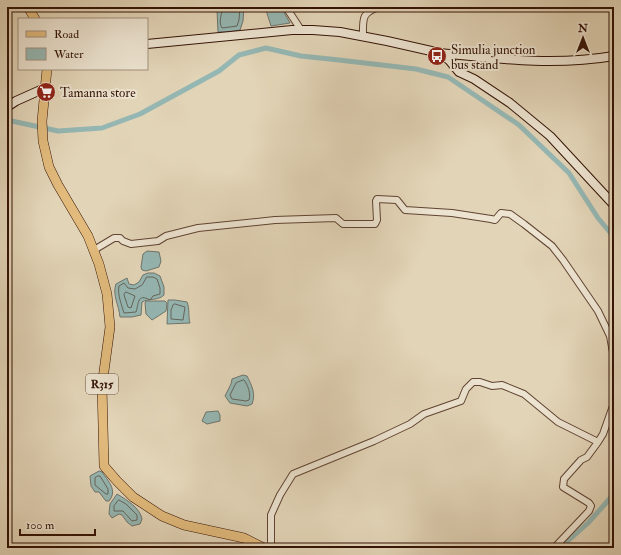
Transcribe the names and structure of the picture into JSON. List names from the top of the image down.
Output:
{
  "streets": {
    "main road": ["R315"]
  },
  "places": {
    "bus stop": ["Simulia junction bus stand"],
    "supermarket": ["Tamanna store"]
  },
  "legend": ["Road", "Water"],
  "scale_bar": "100 m",
  "north": "top"
}
